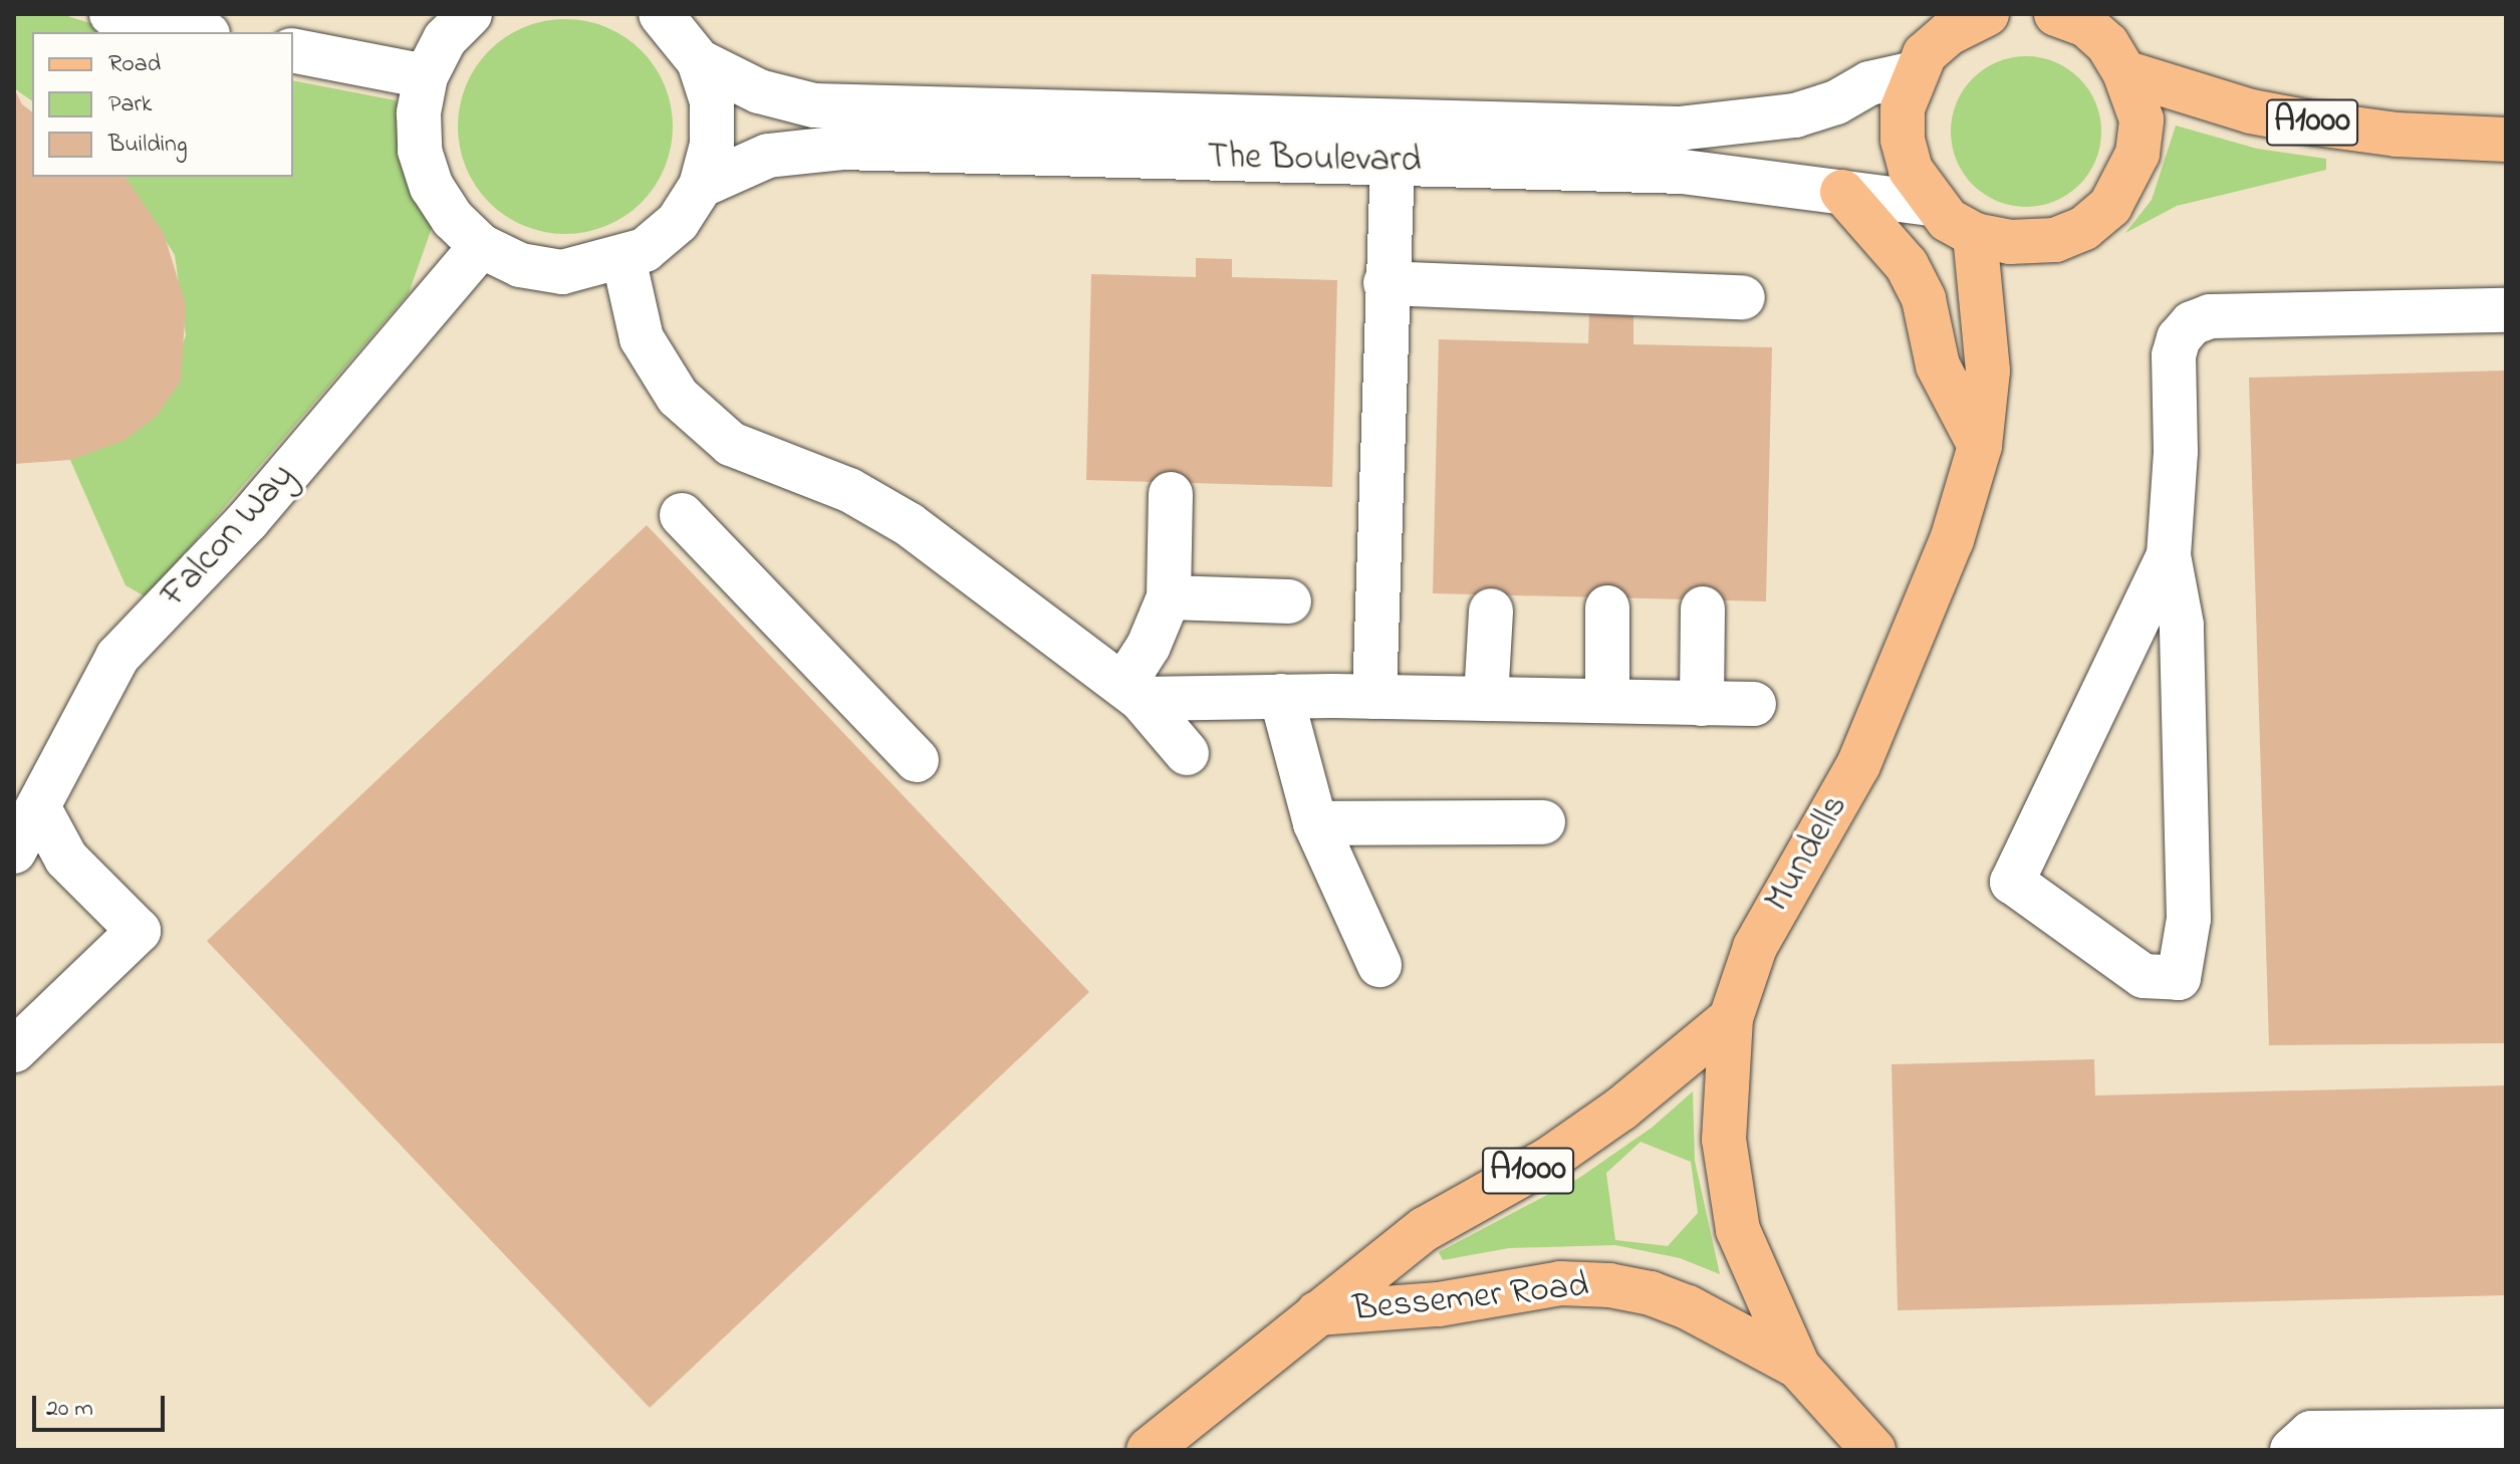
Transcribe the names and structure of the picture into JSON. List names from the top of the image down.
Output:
{
  "streets": {
    "main road": ["A1000", "Mundells", "Bessemer Road"],
    "street": ["The Boulevard", "Falcon Way"]
  },
  "crossings": [
    ["Mundells", "Bessemer Road"]
  ],
  "legend": ["Road", "Park", "Building"],
  "scale_bar": "20 m"
}
